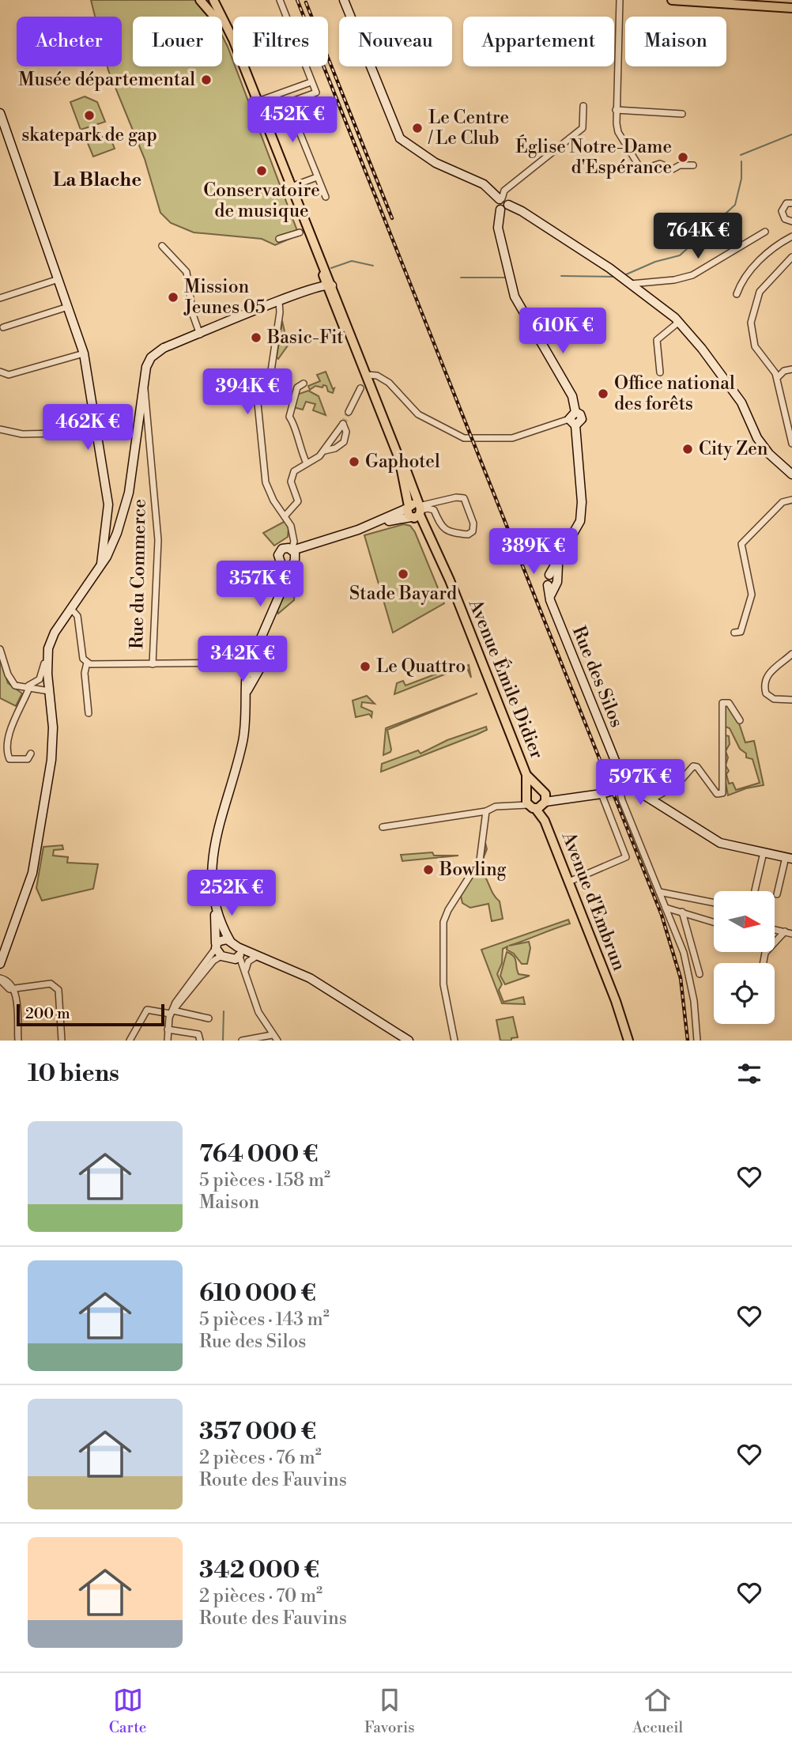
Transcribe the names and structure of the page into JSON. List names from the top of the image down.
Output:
{
  "streets": {
    "main road": ["Avenue Émile Didier", "Avenue d'Embrun"],
    "street": ["Rue du Commerce", "Rue des Silos"]
  },
  "crossings": [
    ["Avenue Émile Didier", "Avenue d'Embrun"]
  ],
  "districts": ["La Blache"],
  "places": [
    "Musée départemental",
    "skatepark de gap",
    "Le Centre / Le Club",
    "Église Notre-Dame d'Espérance",
    "Conservatoire de musique",
    "Mission Jeunes 05",
    "Basic-Fit",
    "Office national des forêts",
    "City Zen",
    "Gaphotel",
    "Stade Bayard",
    "Le Quattro",
    "Bowling"
  ],
  "scale_bar": "200 m",
  "north": "right",
  "page": {
    "chip": [
      "Acheter",
      "Louer",
      "Filtres",
      "Nouveau",
      "Appartement",
      "Maison"
    ],
    "price": [
      "452K €",
      "764K €",
      "610K €",
      "394K €",
      "462K €",
      "389K €",
      "357K €",
      "342K €",
      "597K €",
      "252K €"
    ],
    "scale": "200 m",
    "heading": "10 biens",
    "list": [
      {
        "name": "764 000 €",
        "note": "5 pièces · 158 m² · Maison"
      },
      {
        "name": "610 000 €",
        "note": "5 pièces · 143 m² · Rue des Silos"
      },
      {
        "name": "357 000 €",
        "note": "2 pièces · 76 m² · Route des Fauvins"
      },
      {
        "name": "342 000 €",
        "note": "2 pièces · 70 m² · Route des Fauvins"
      }
    ],
    "tabs": ["Carte", "Favoris", "Accueil"]
  }
}
